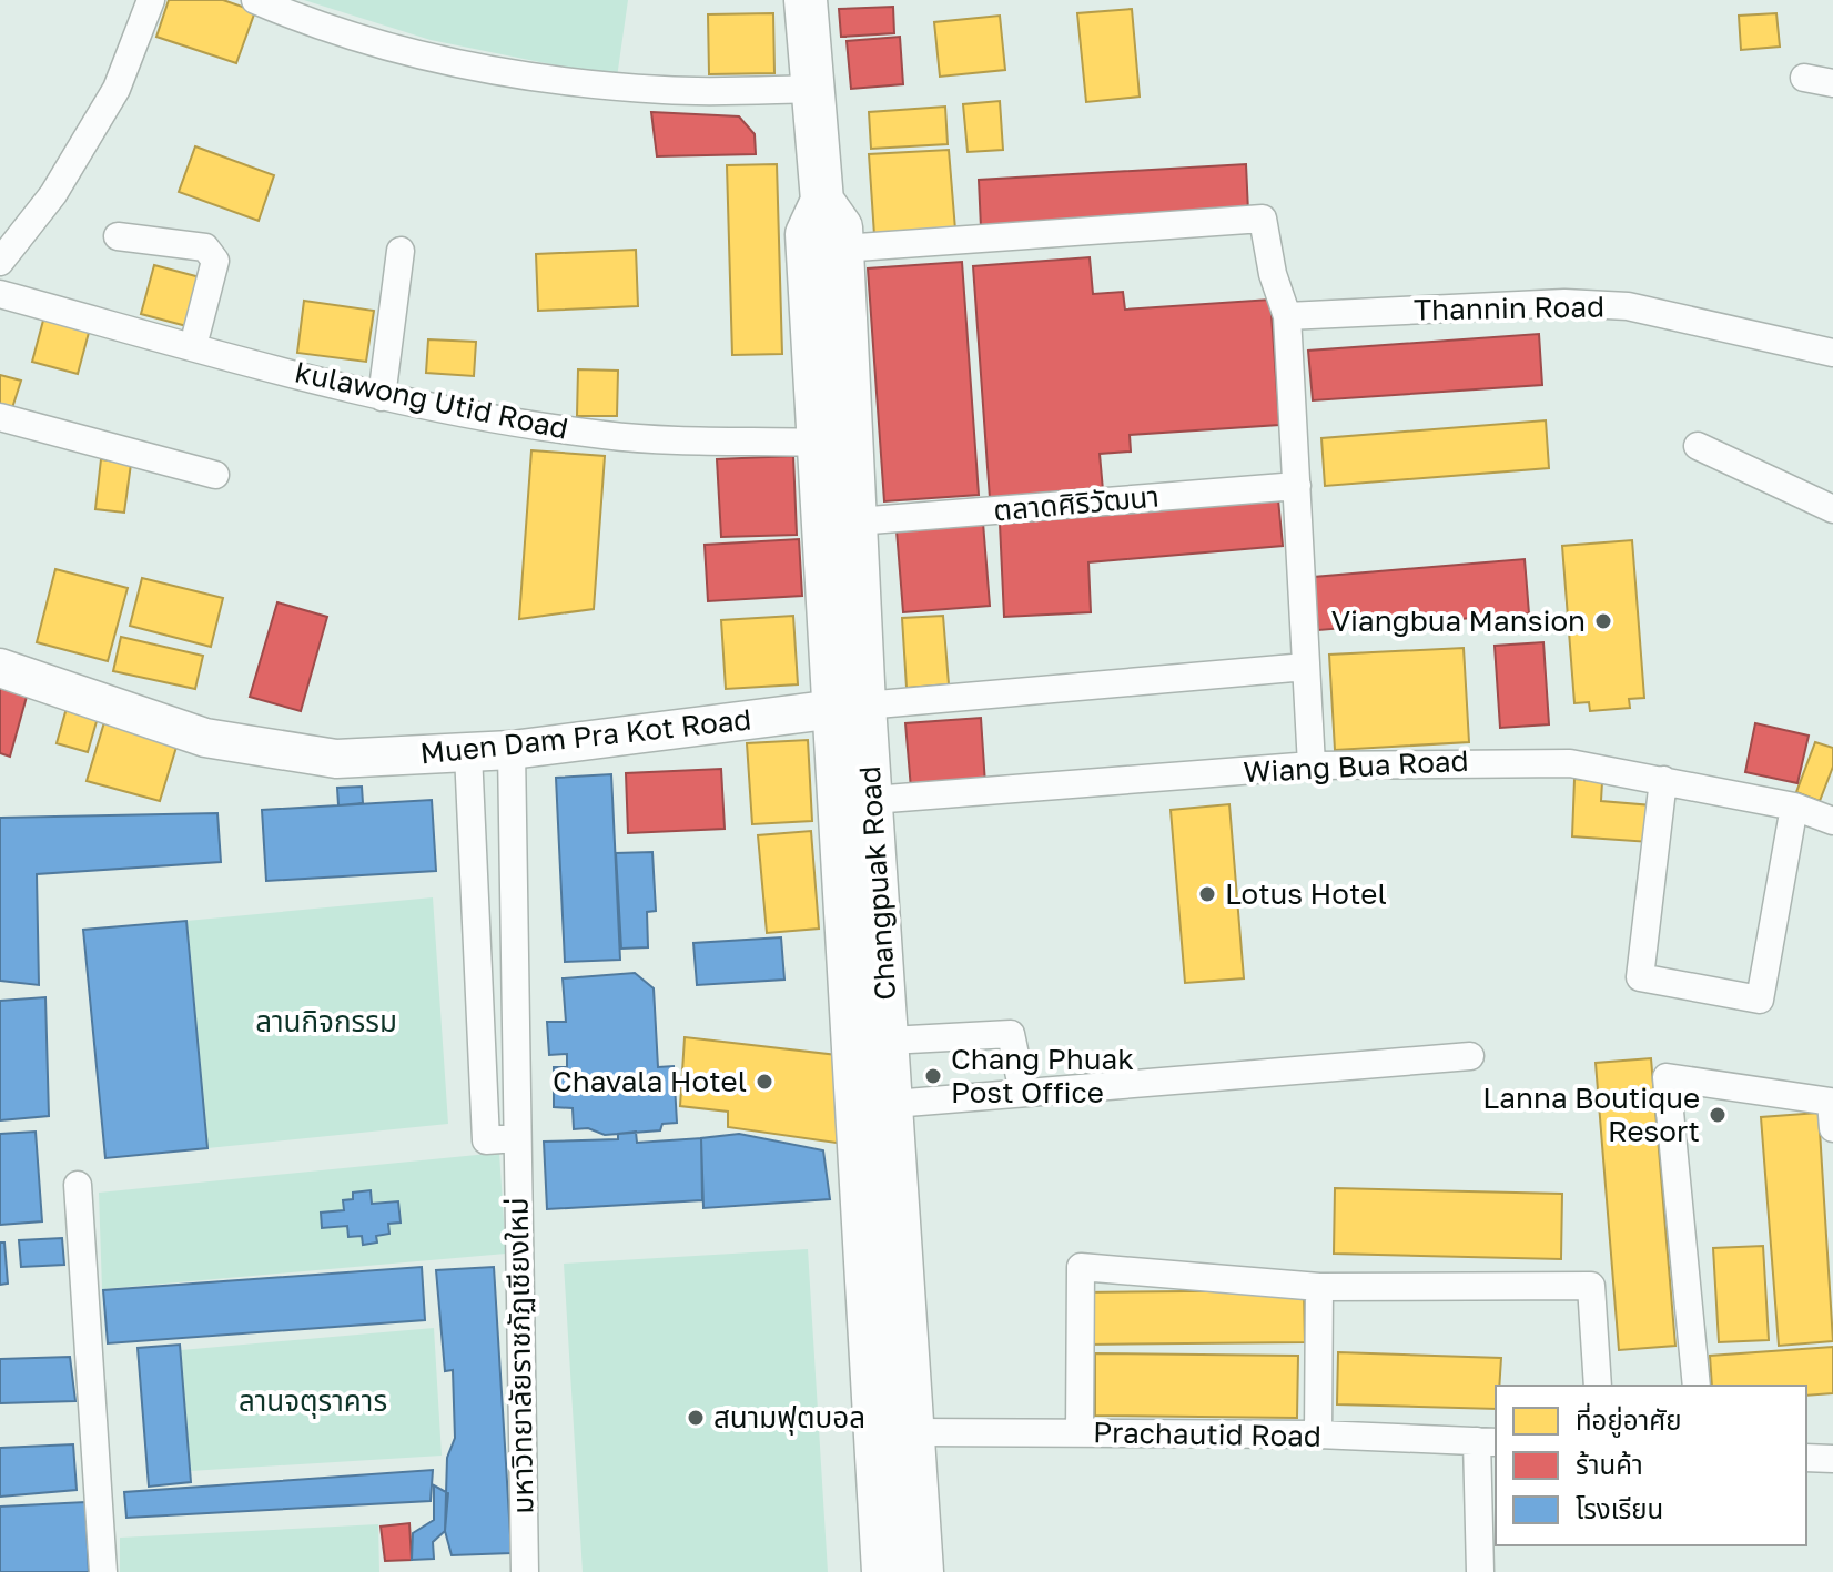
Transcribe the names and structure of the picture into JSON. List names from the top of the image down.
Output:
{
  "streets": {
    "main road": ["Changpuak Road"],
    "street": [
      "Thannin Road",
      "kulawong Utid Road",
      "ตลาดศิริวัฒนา",
      "Muen Dam Pra Kot Road",
      "Wiang Bua Road",
      "มหาวิทยาลัยราชภัฏเชียงใหม่",
      "Prachautid Road"
    ]
  },
  "crossings": [
    ["kulawong Utid Road", "Changpuak Road"],
    ["ตลาดศิริวัฒนา", "Changpuak Road"],
    ["Muen Dam Pra Kot Road", "Changpuak Road"],
    ["Muen Dam Pra Kot Road", "มหาวิทยาลัยราชภัฏเชียงใหม่"],
    ["Wiang Bua Road", "Changpuak Road"],
    ["Changpuak Road", "Prachautid Road"]
  ],
  "parks": ["ลานกิจกรรม", "ลานจตุราคาร"],
  "places": [
    "Viangbua Mansion",
    "Lotus Hotel",
    "Chang Phuak Post Office",
    "Chavala Hotel",
    "Lanna Boutique Resort",
    "สนามฟุตบอล"
  ],
  "legend": ["ที่อยู่อาศัย", "ร้านค้า", "โรงเรียน"]
}
